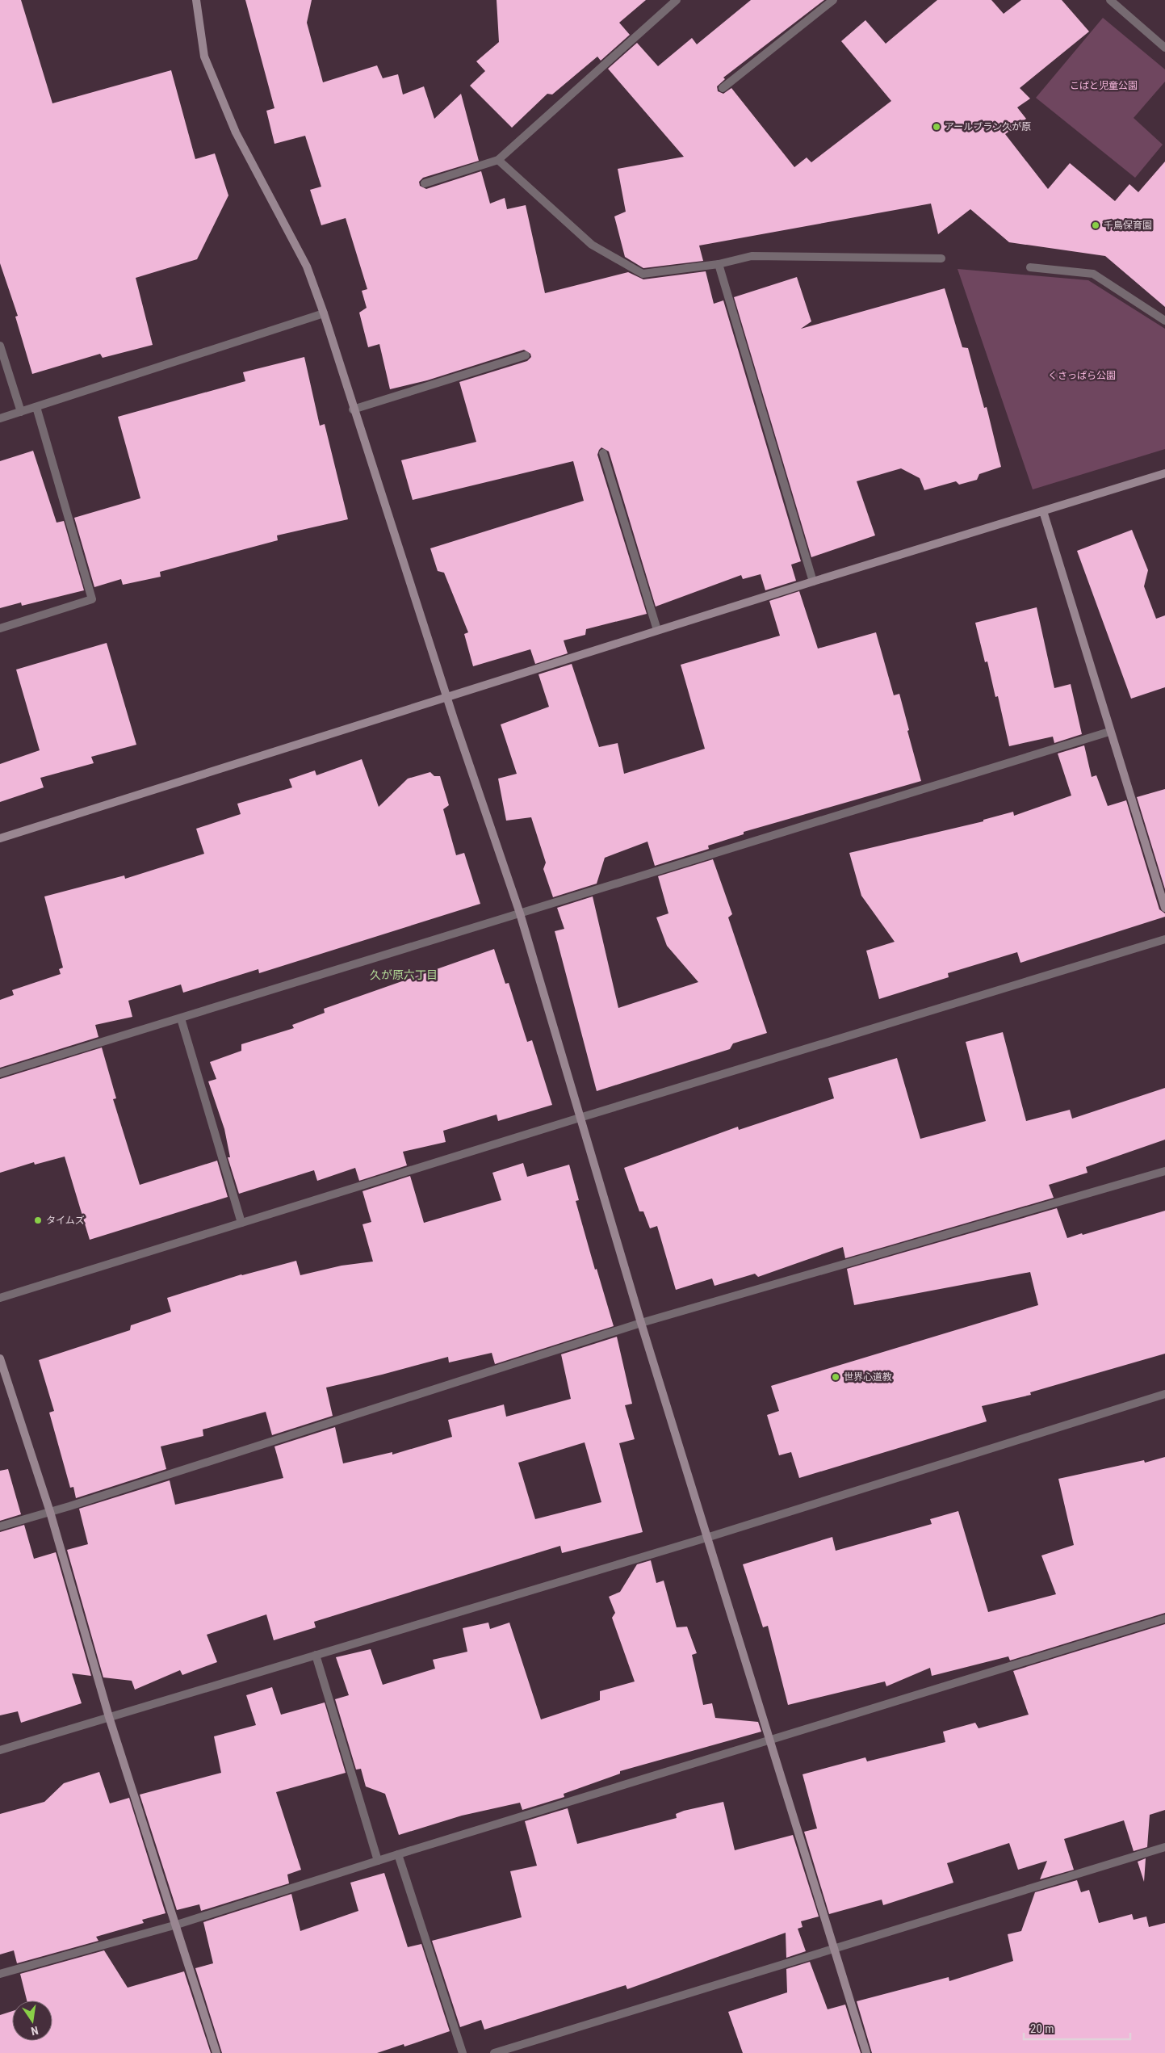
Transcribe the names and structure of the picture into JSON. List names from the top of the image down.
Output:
{
  "districts": ["久が原六丁目"],
  "parks": ["こばと児童公園", "くさっぱら公園"],
  "places": [
    "アールブラン久が原",
    "千鳥保育園",
    "タイムズ",
    "世界心道教"
  ],
  "scale_bar": "20 m",
  "north": "bottom"
}
